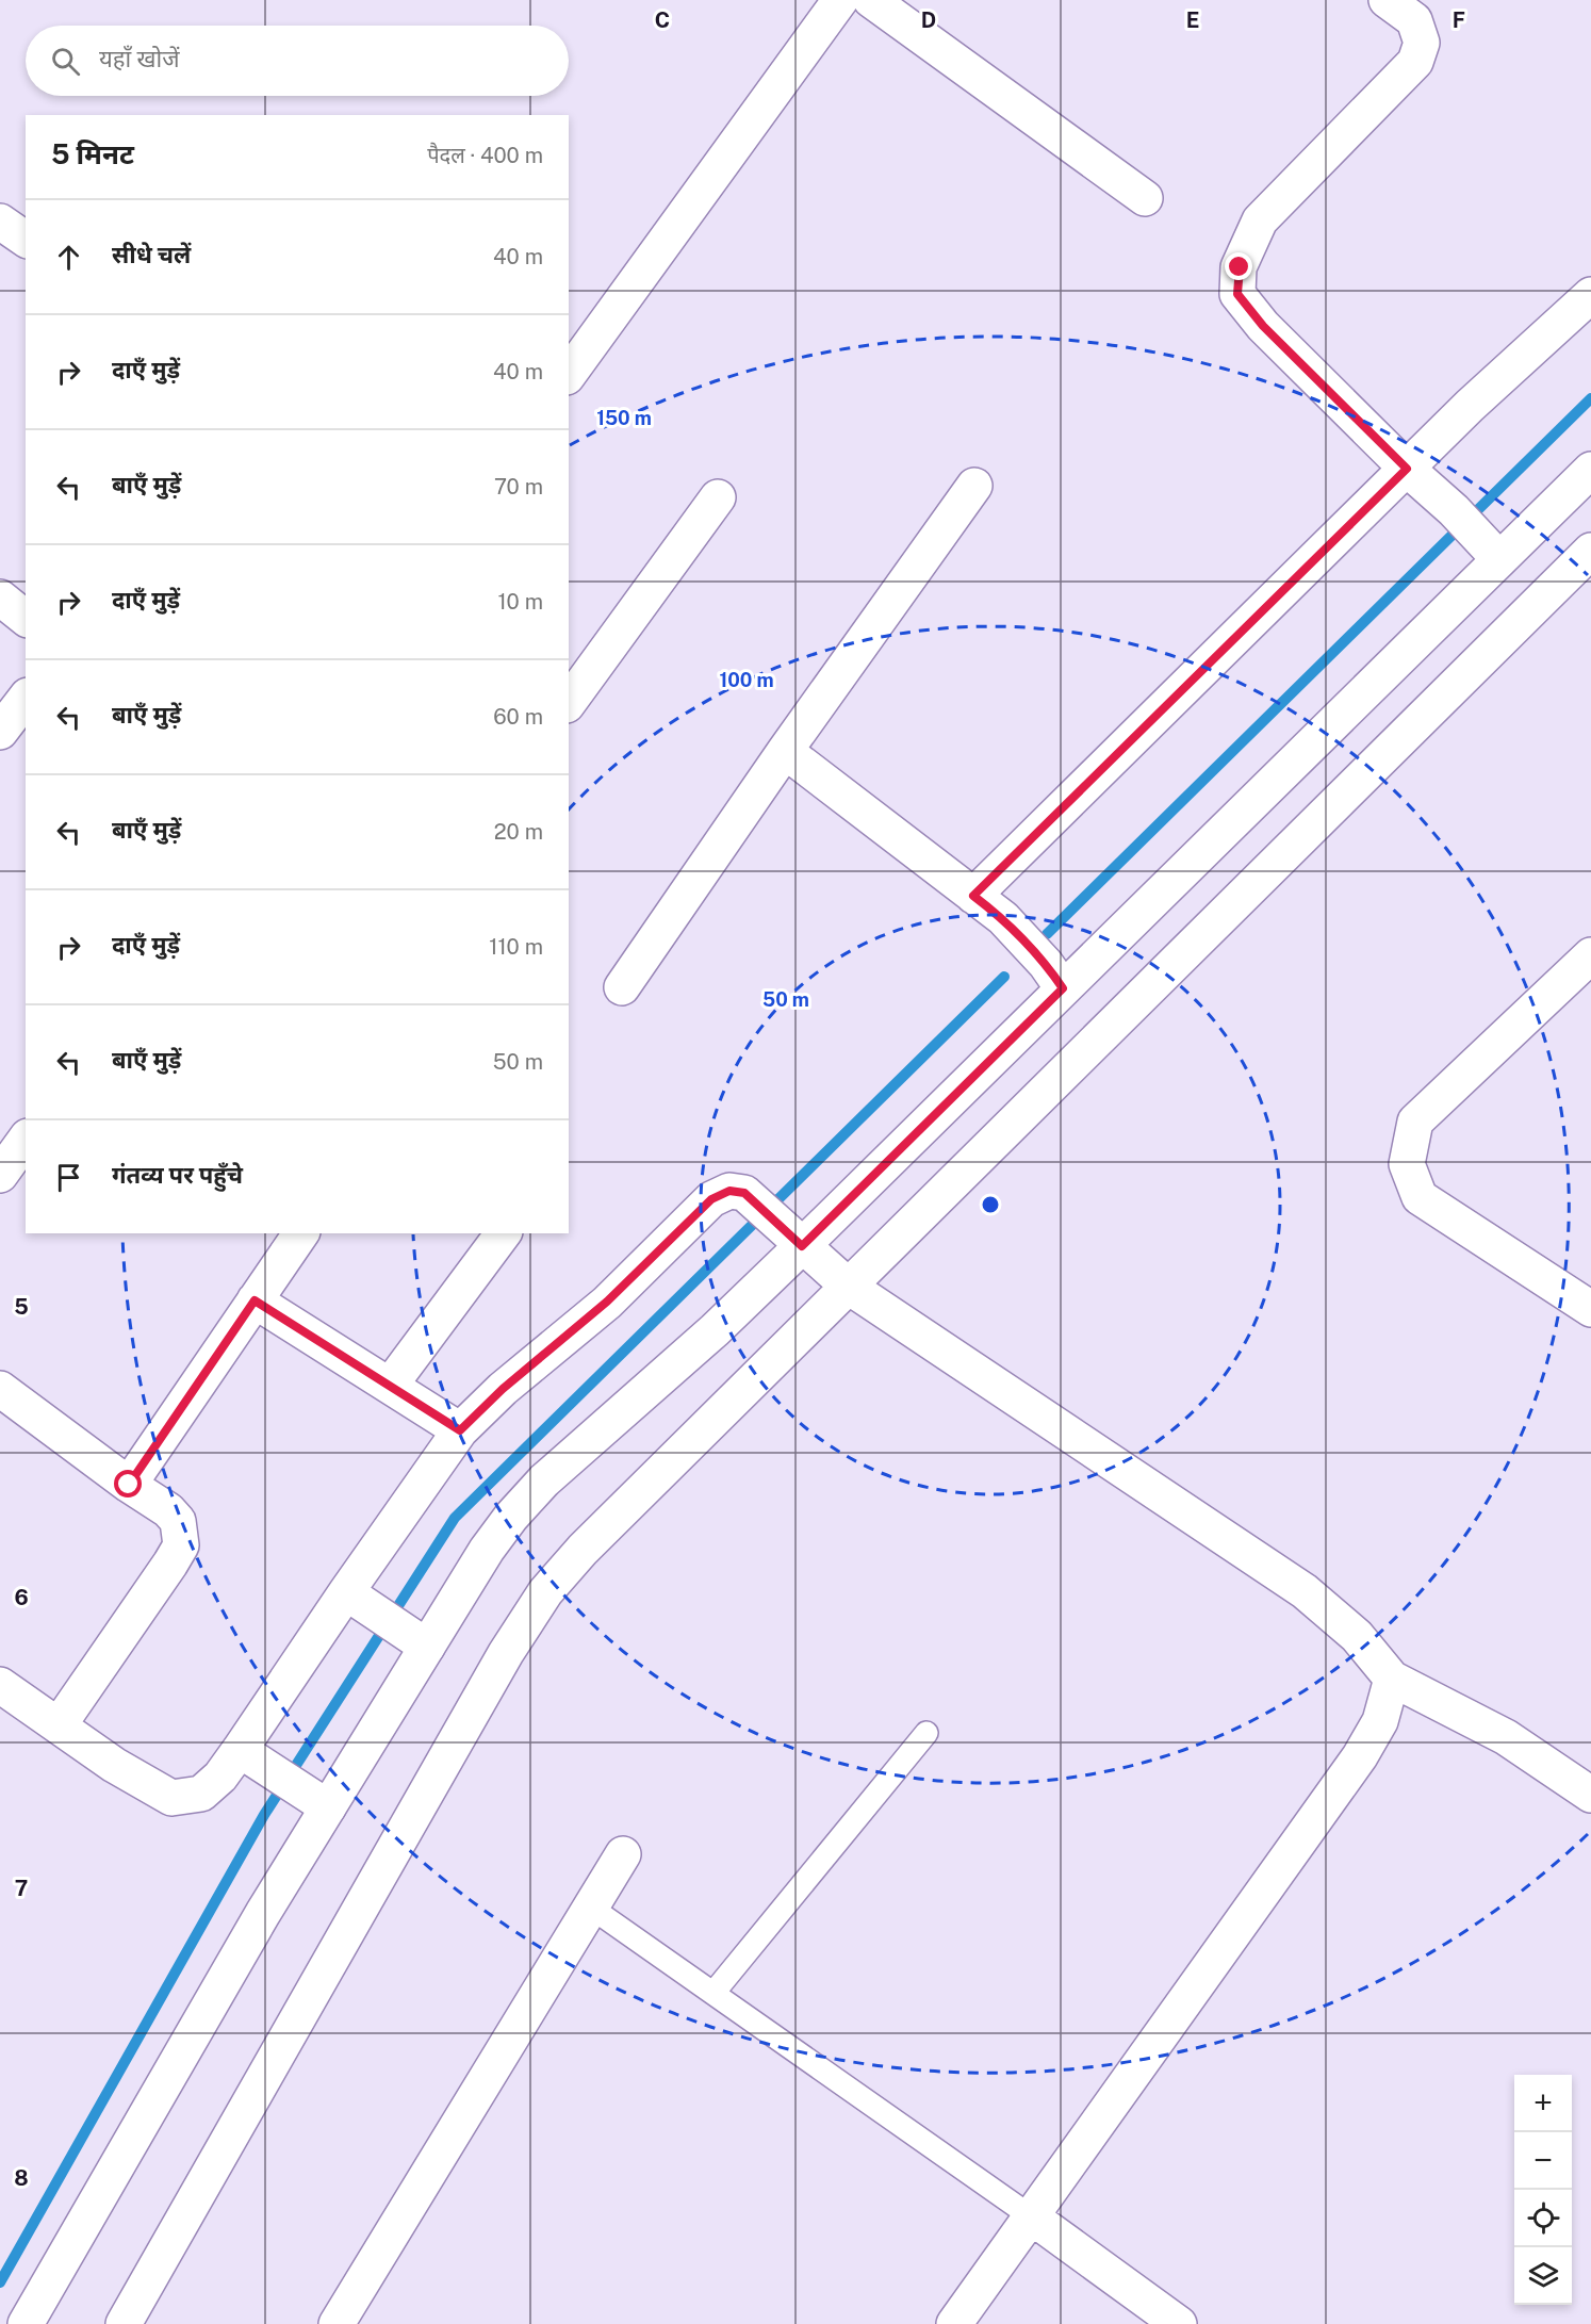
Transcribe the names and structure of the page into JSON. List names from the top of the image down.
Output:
{
  "page": {
    "search": "यहाँ खोजें",
    "heading": ["5 मिनट", "पैदल · 400 m"],
    "list": [
      ["सीधे चलें", "40 m"],
      ["दाएँ मुड़ें", "40 m"],
      ["बाएँ मुड़ें", "70 m"],
      ["दाएँ मुड़ें", "10 m"],
      ["बाएँ मुड़ें", "60 m"],
      ["बाएँ मुड़ें", "20 m"],
      ["दाएँ मुड़ें", "110 m"],
      ["बाएँ मुड़ें", "50 m"],
      "गंतव्य पर पहुँचे"
    ],
    "map_buttons": ["+", "−"]
  },
  "grid": {
    "columns": [
      "C",
      "D",
      "E",
      "F"
    ],
    "rows": [
      "5",
      "6",
      "7",
      "8"
    ]
  },
  "rings": ["150 m", "100 m", "50 m"]
}
